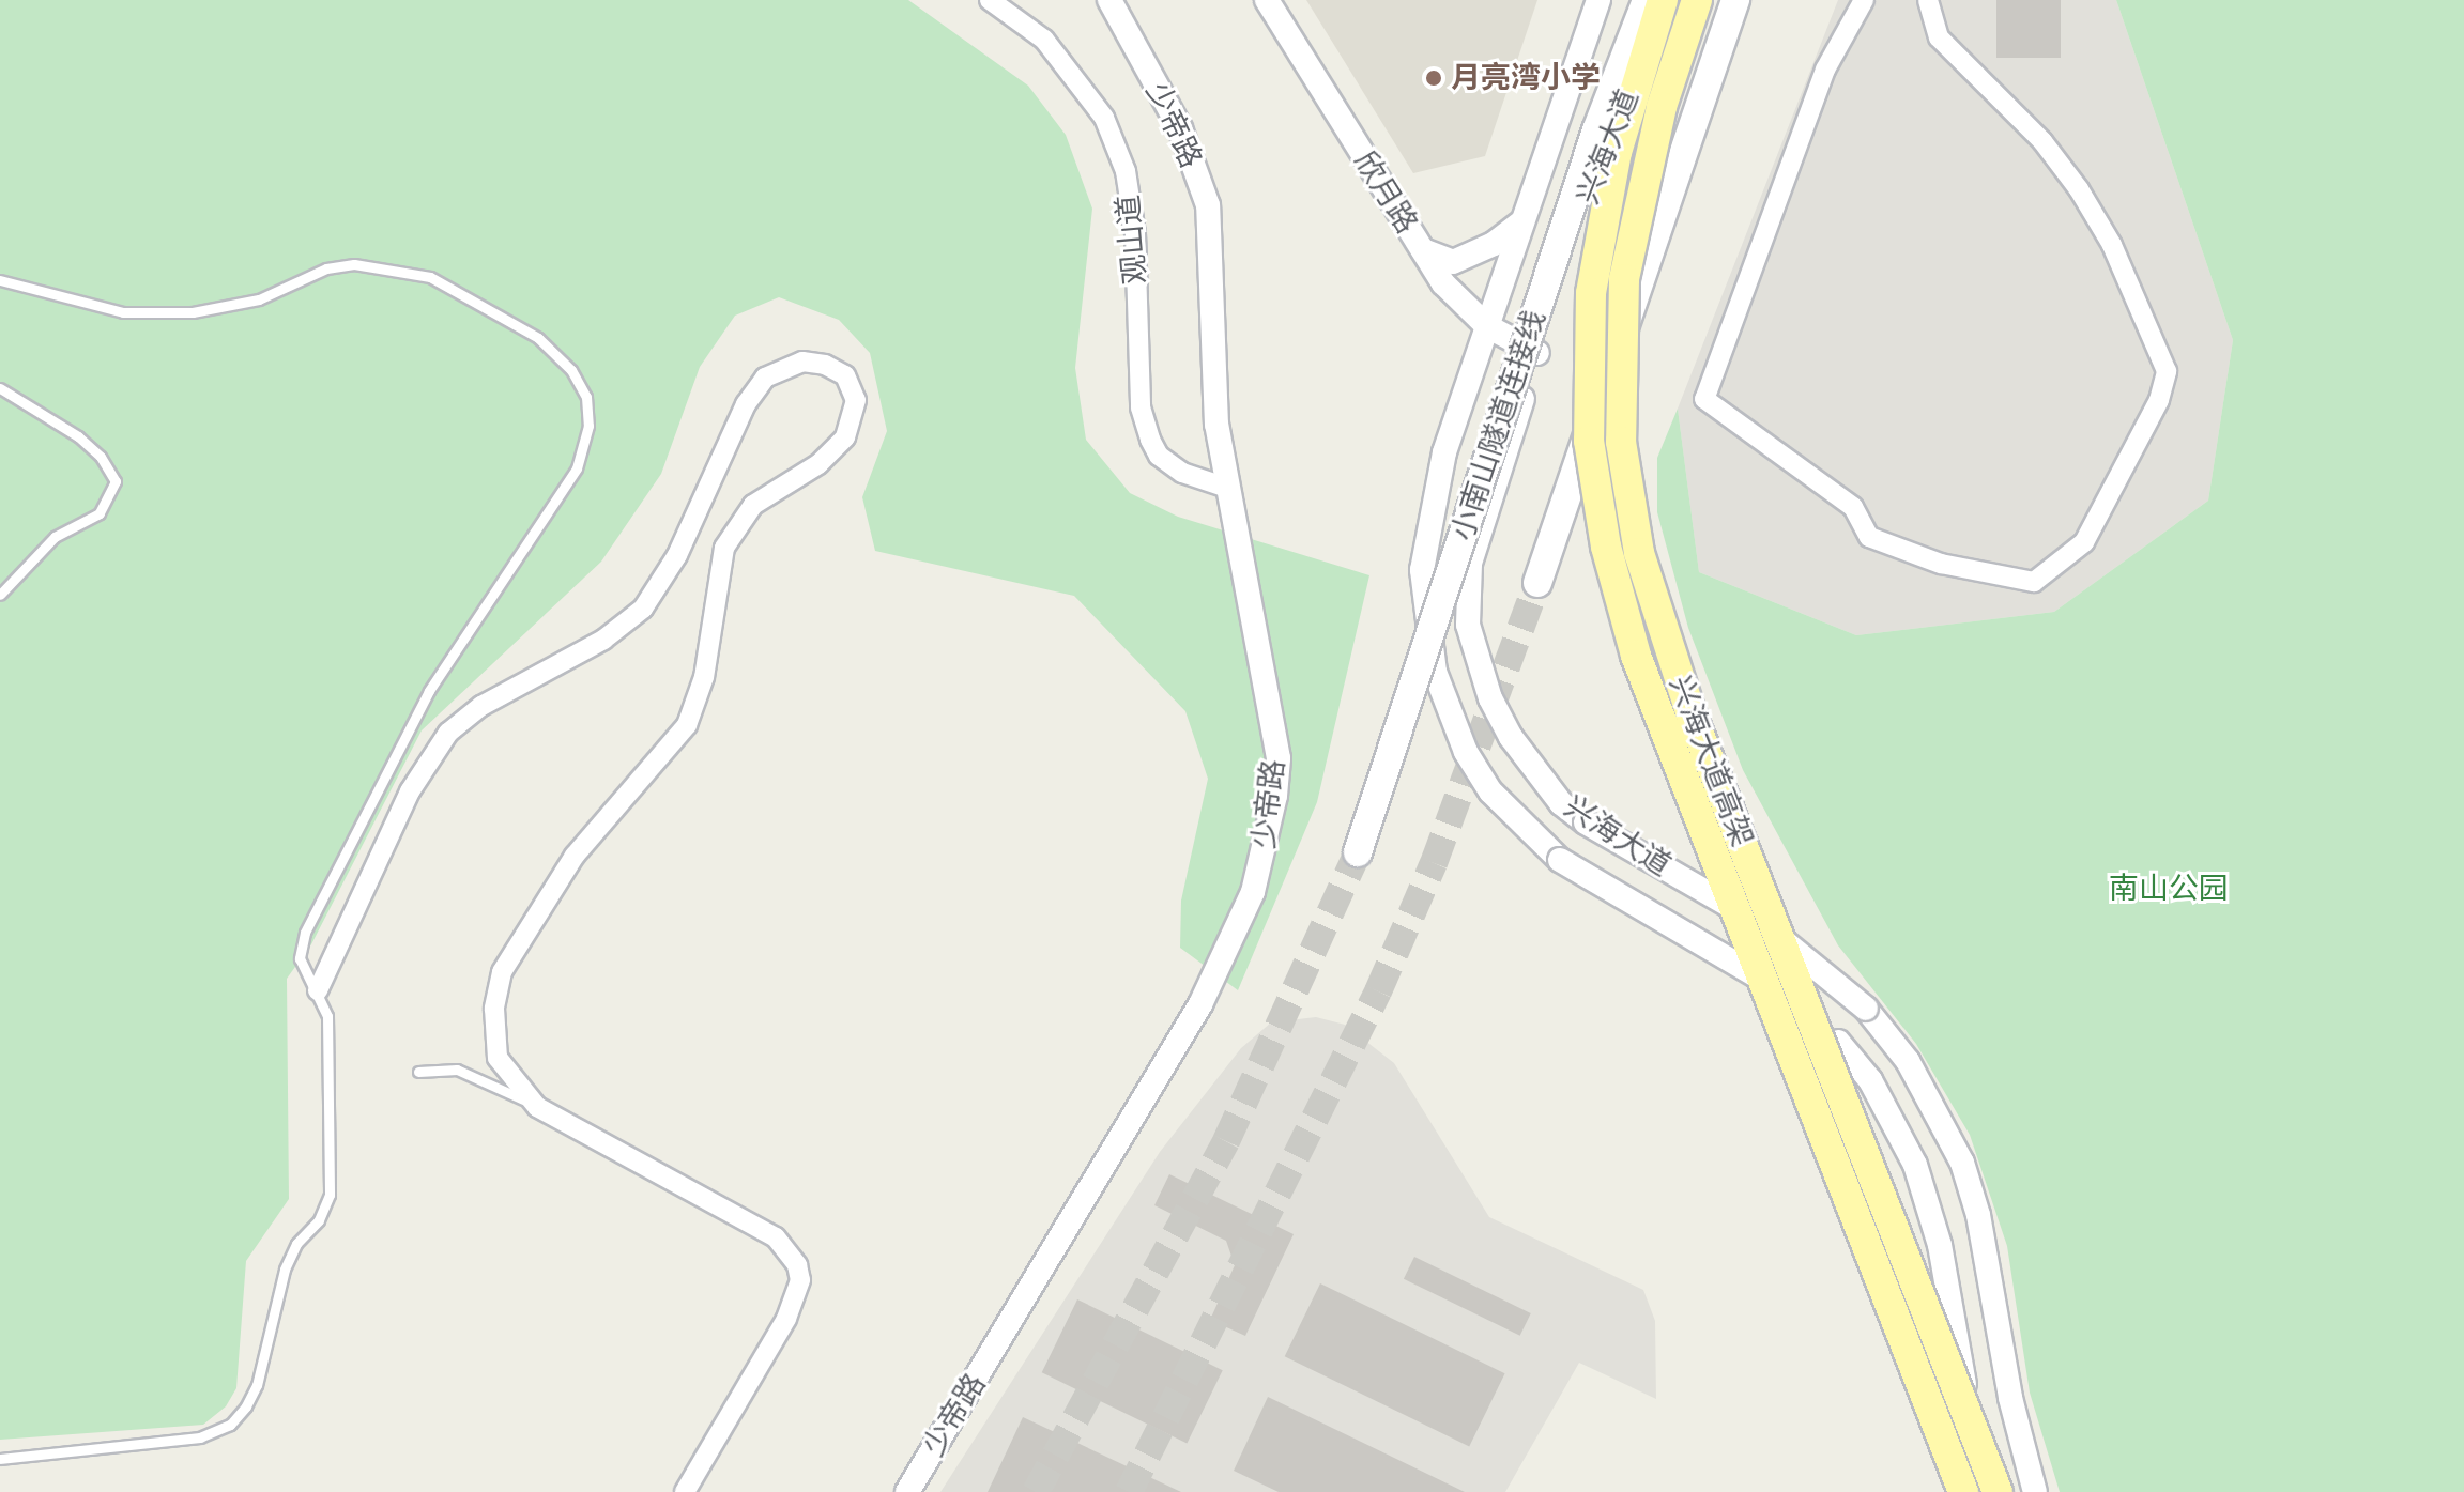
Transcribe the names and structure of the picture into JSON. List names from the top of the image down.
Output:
{
  "streets": {
    "main road": ["小南山隧道连接线", "兴海大道高架"],
    "street": [
      "少帝路",
      "兴海大道",
      "欣月路",
      "观山道"
    ]
  },
  "crossings": [
    ["少帝路", "观山道"],
    ["兴海大道", "欣月路"],
    ["兴海大道", "兴海大道高架"]
  ],
  "parks": ["南山公园"],
  "places": ["月亮湾小学"]
}
